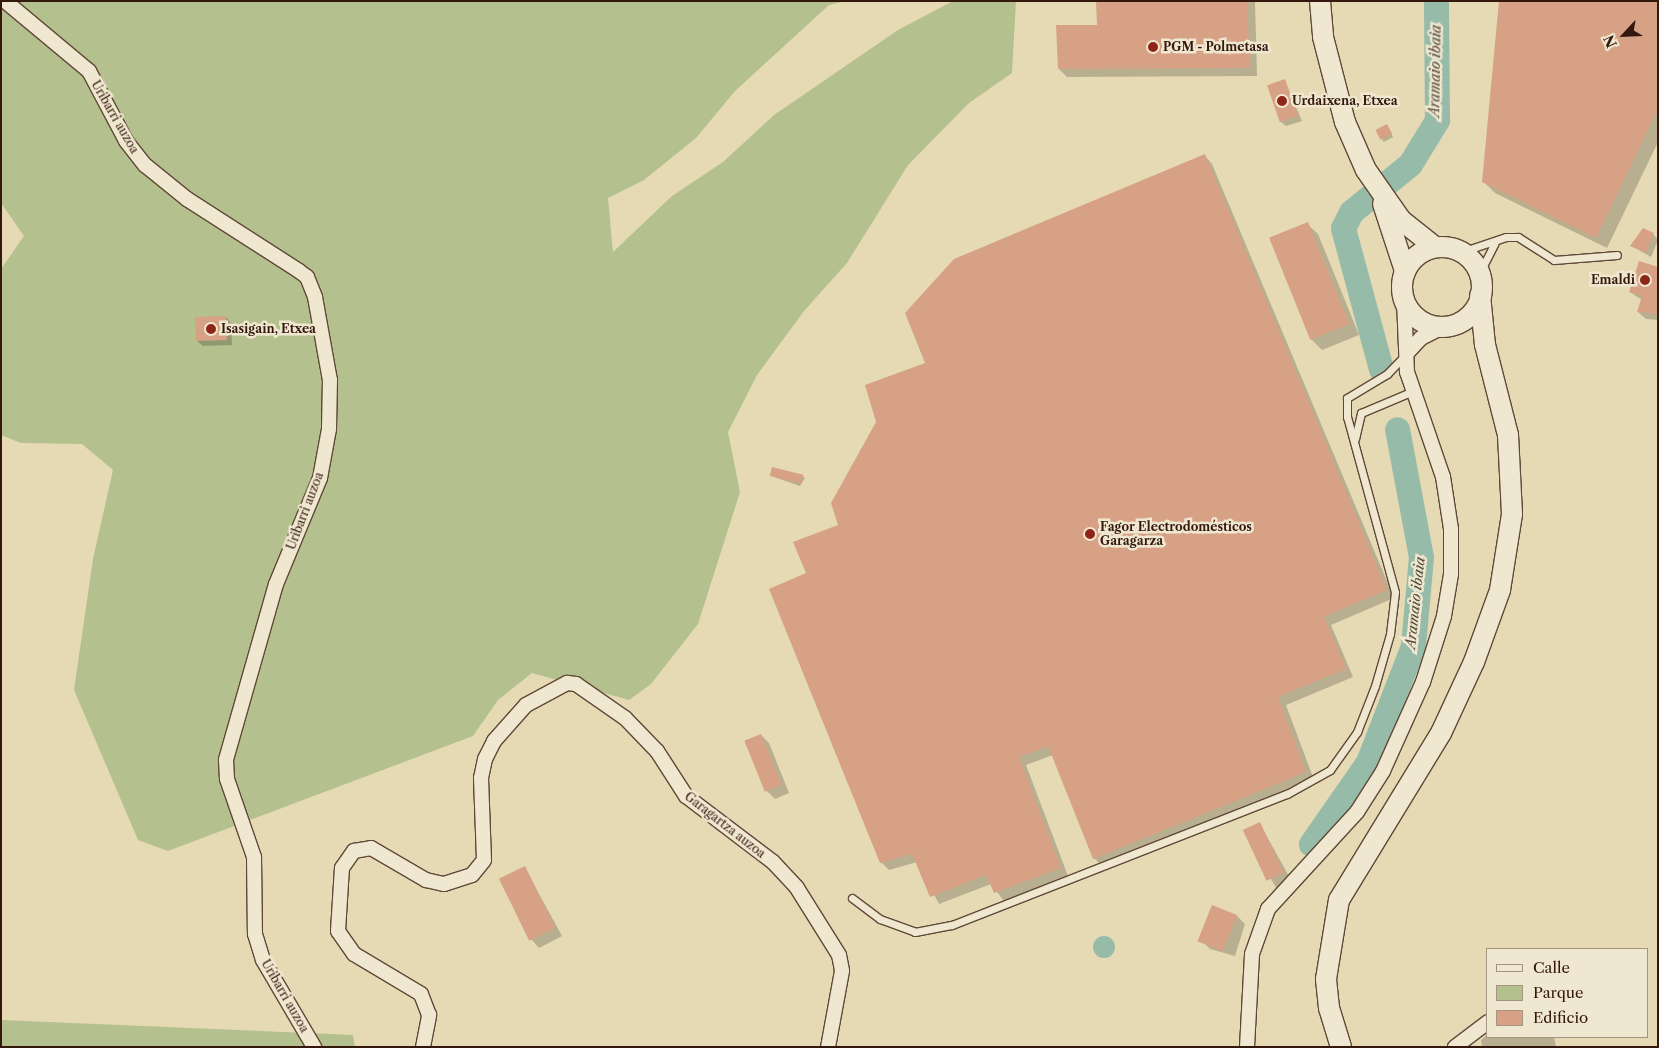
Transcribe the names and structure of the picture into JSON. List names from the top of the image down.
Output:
{
  "streets": {
    "street": ["Uribarri auzoa", "Garagartza auzoa"]
  },
  "water": ["Aramaio ibaia"],
  "places": [
    "PGM - Polmetasa",
    "Urdaixena, Etxea",
    "Emaldi",
    "Isasigain, Etxea",
    "Fagor Electrodomésticos Garagarza"
  ],
  "legend": ["Calle", "Parque", "Edificio"],
  "north": "bottom left"
}
